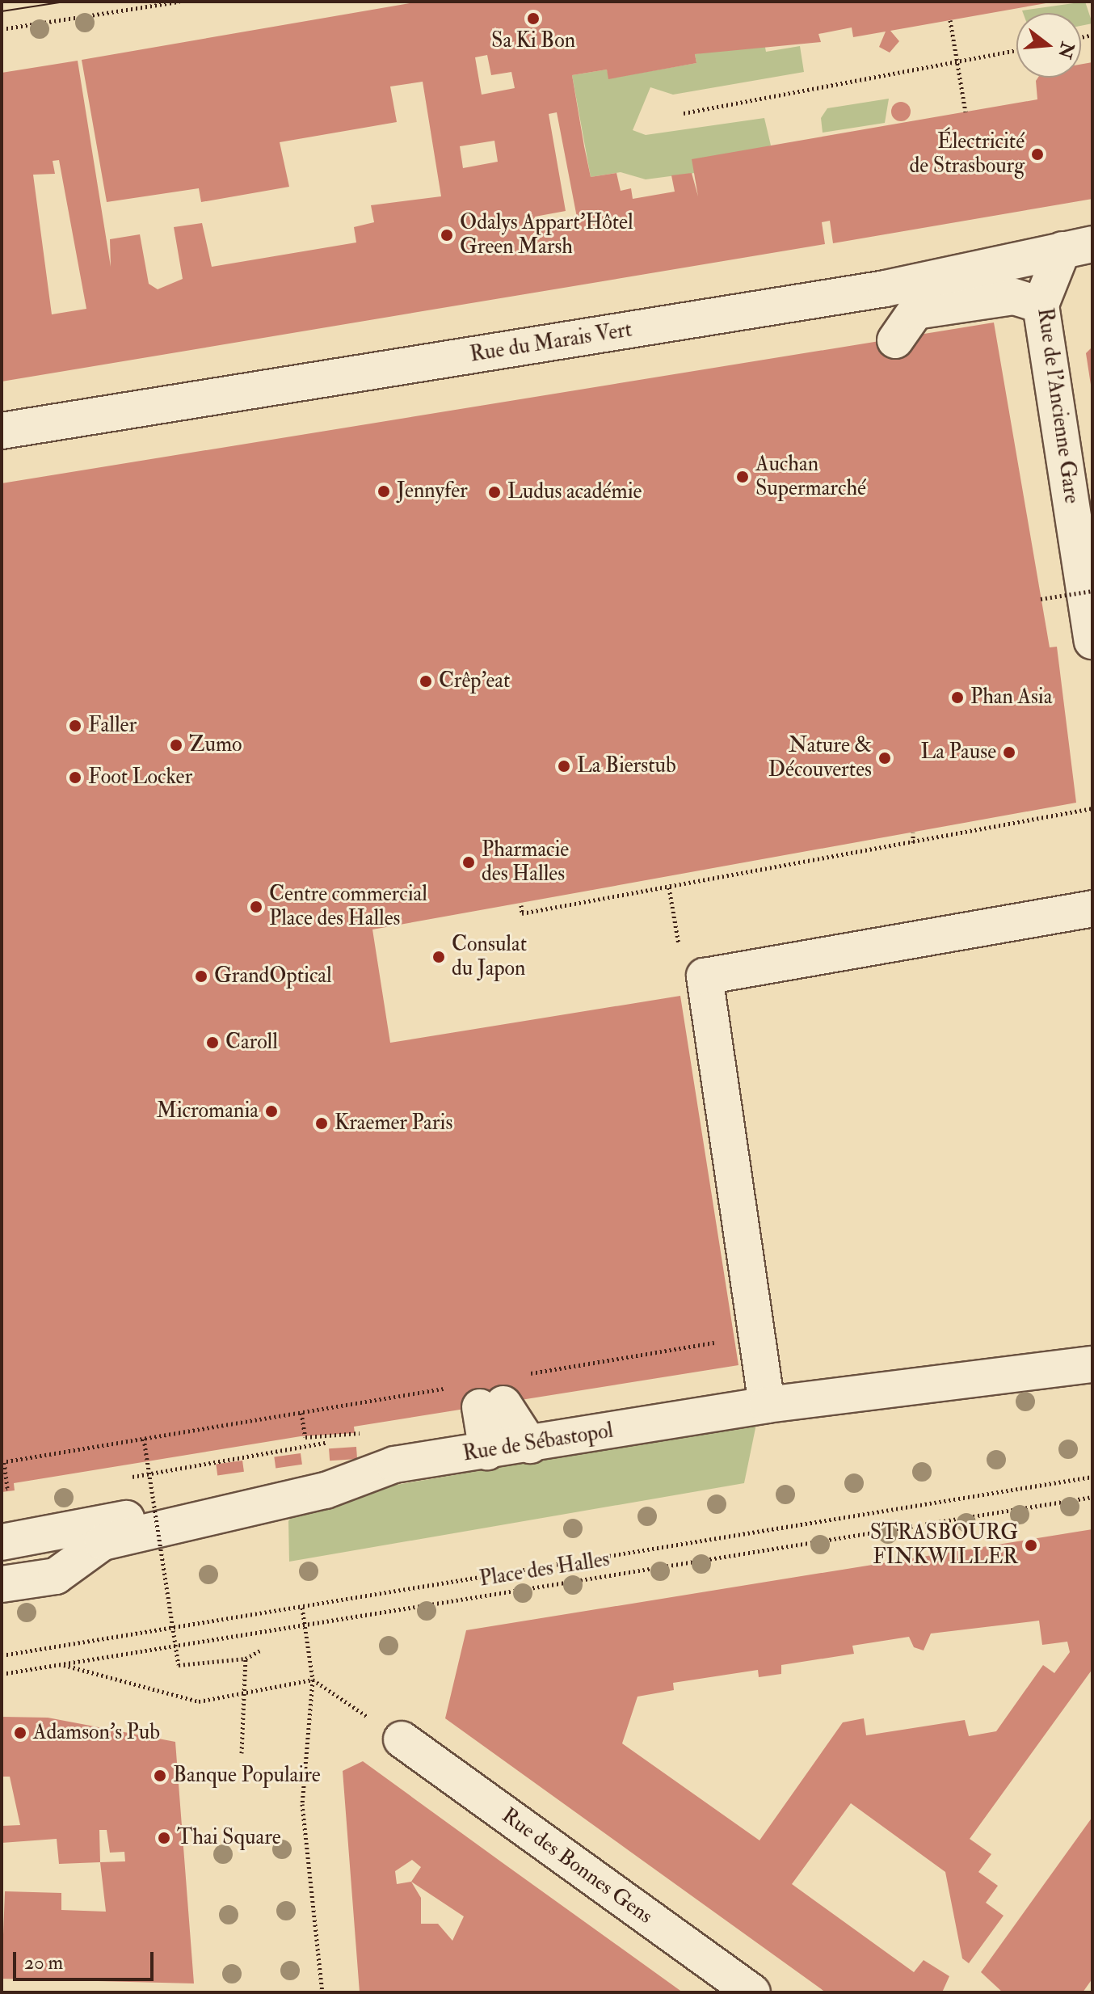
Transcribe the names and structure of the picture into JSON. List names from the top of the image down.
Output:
{
  "streets": {
    "street": [
      "Rue du Marais Vert",
      "Rue de l'Ancienne Gare",
      "Rue de Sébastopol",
      "Rue des Bonnes Gens"
    ],
    "path": ["Place des Halles"]
  },
  "crossings": [
    ["Rue du Marais Vert", "Rue de l'Ancienne Gare"]
  ],
  "places": [
    "Sa Ki Bon",
    "Électricité de Strasbourg",
    "Odalys Appart'Hôtel Green Marsh",
    "Auchan Supermarché",
    "Jennyfer",
    "Ludus académie",
    "Crêp'eat",
    "Phan Asia",
    "Faller",
    "Zumo",
    "La Pause",
    "Nature & Découvertes",
    "La Bierstub",
    "Foot Locker",
    "Pharmacie des Halles",
    "Centre commercial Place des Halles",
    "Consulat du Japon",
    "GrandOptical",
    "Caroll",
    "Micromania",
    "Kraemer Paris",
    "STRASBOURG FINKWILLER",
    "Adamson's Pub",
    "Banque Populaire",
    "Thai Square"
  ],
  "scale_bar": "20 m",
  "north": "right"
}
